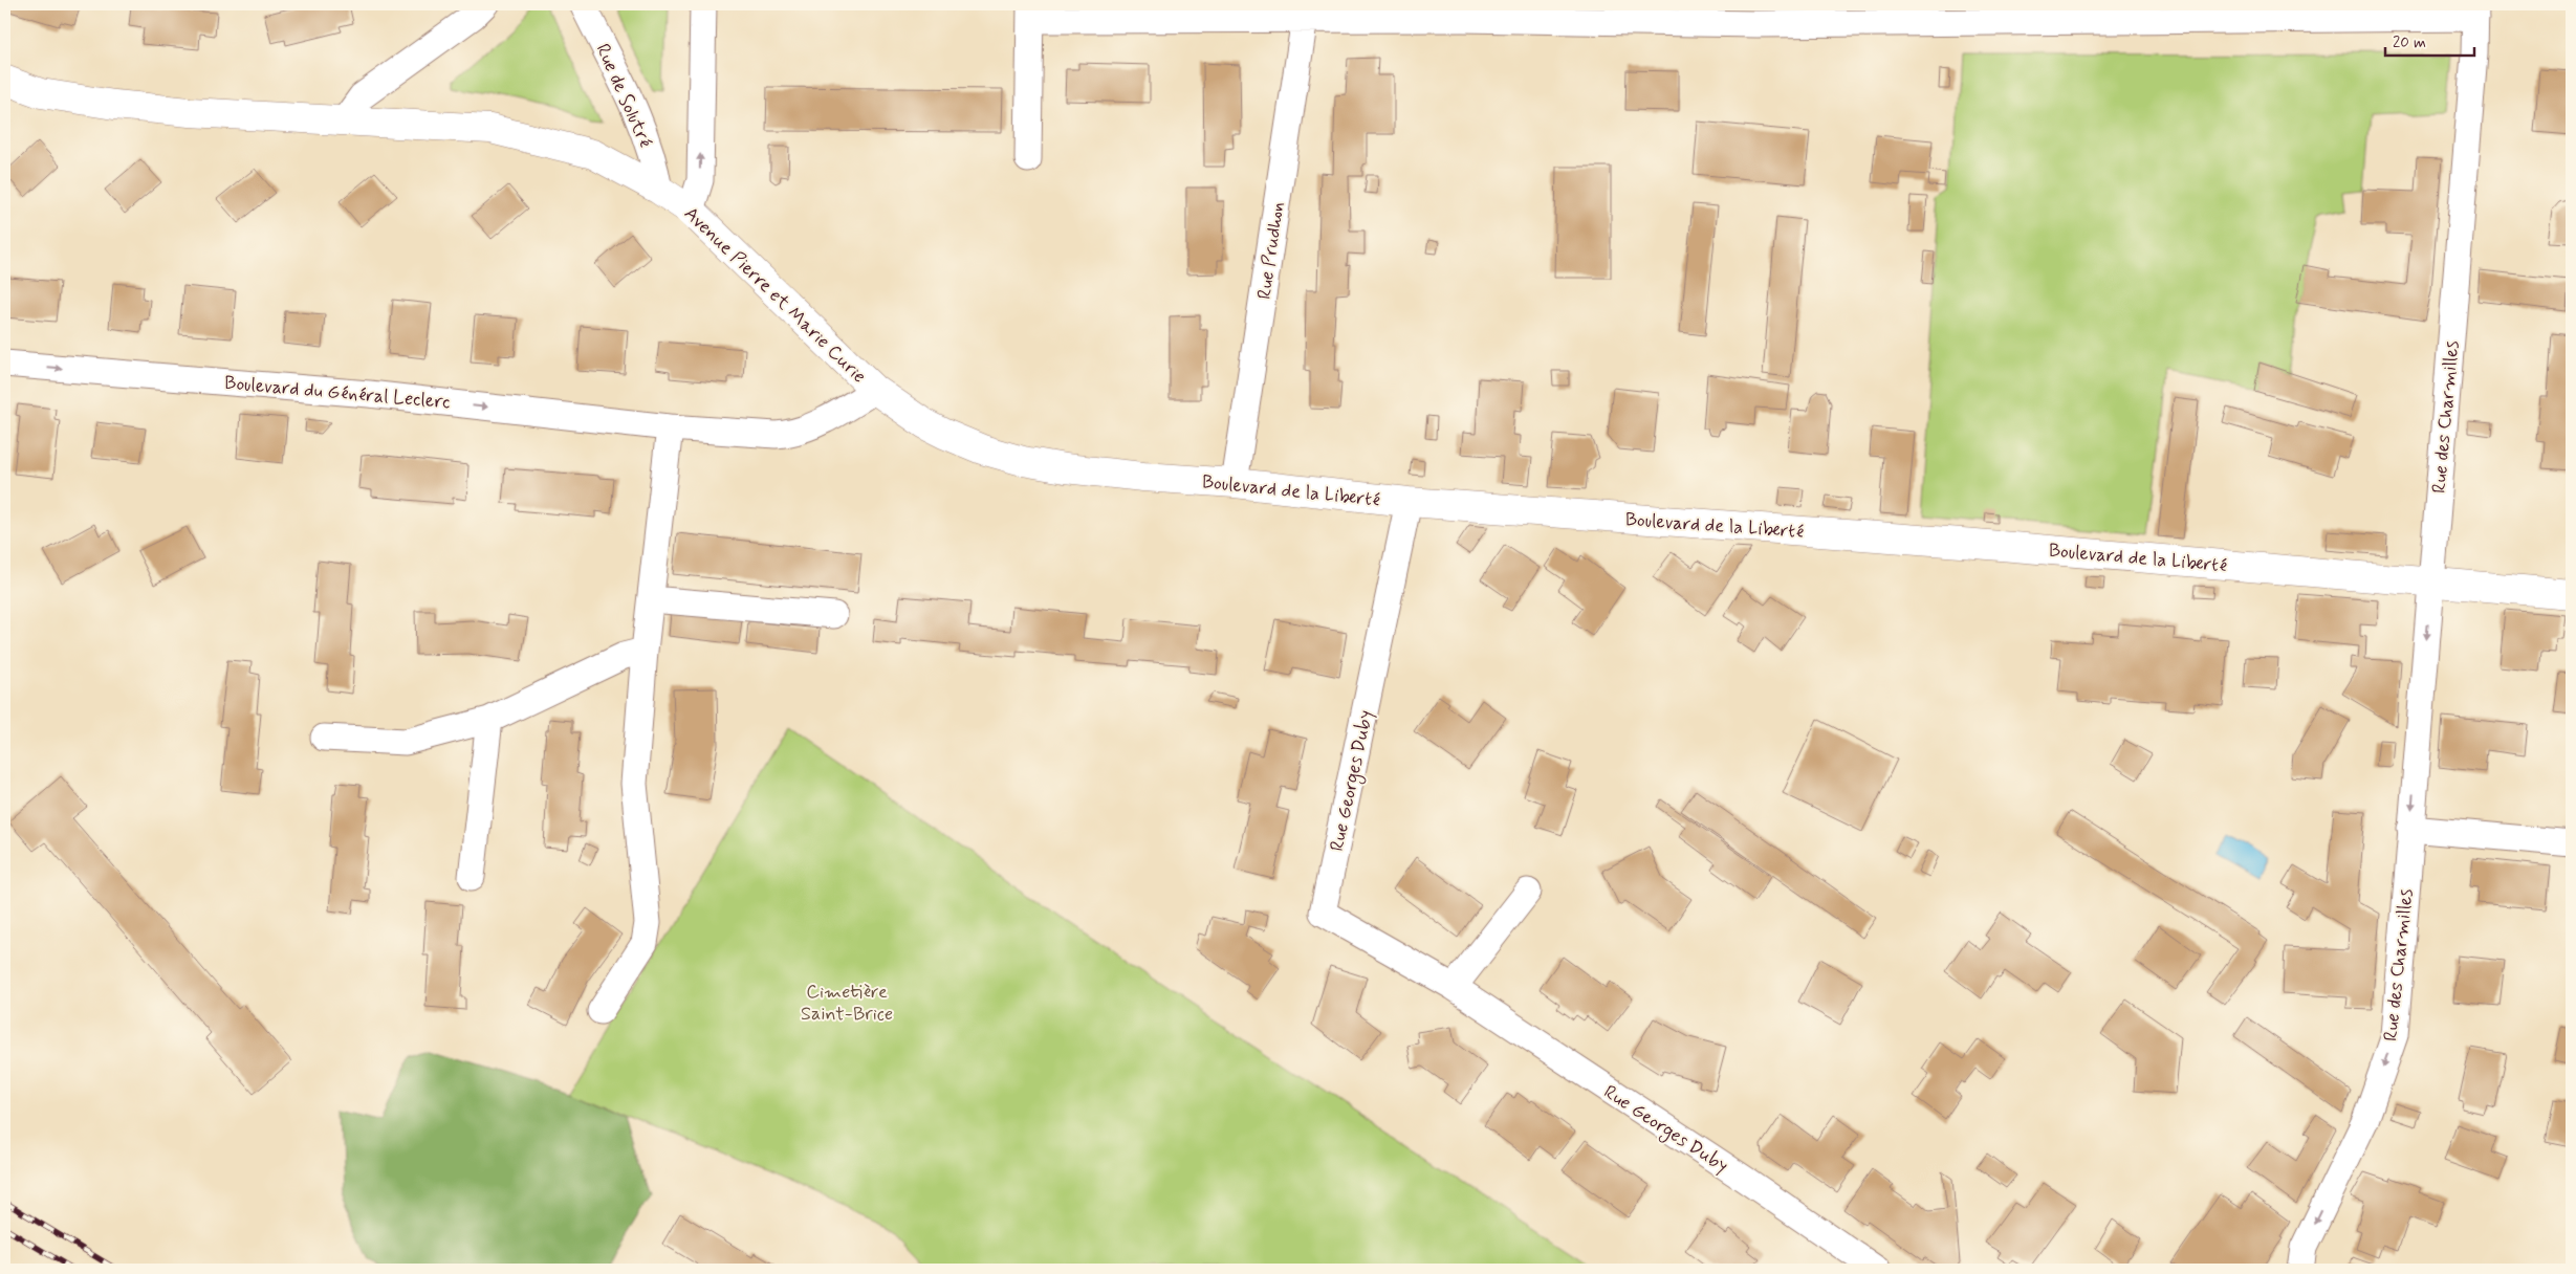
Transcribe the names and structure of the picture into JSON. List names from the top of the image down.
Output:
{
  "streets": {
    "main road": ["Avenue Pierre et Marie Curie", "Boulevard de la Liberté"],
    "street": [
      "Rue de Solutré",
      "Rue Prudhon",
      "Boulevard du Général Leclerc",
      "Rue des Charmilles",
      "Rue Georges Duby"
    ]
  },
  "crossings": [
    ["Rue de Solutré", "Avenue Pierre et Marie Curie"],
    ["Rue Prudhon", "Boulevard de la Liberté"],
    ["Avenue Pierre et Marie Curie", "Boulevard du Général Leclerc"],
    ["Avenue Pierre et Marie Curie", "Boulevard de la Liberté"],
    ["Boulevard du Général Leclerc", "Boulevard de la Liberté"],
    ["Rue des Charmilles", "Boulevard de la Liberté"],
    ["Boulevard de la Liberté", "Rue Georges Duby"]
  ],
  "one_way": ["Boulevard du Général Leclerc", "Rue des Charmilles"],
  "parks": ["Cimetière Saint-Brice"],
  "scale_bar": "20 m"
}
